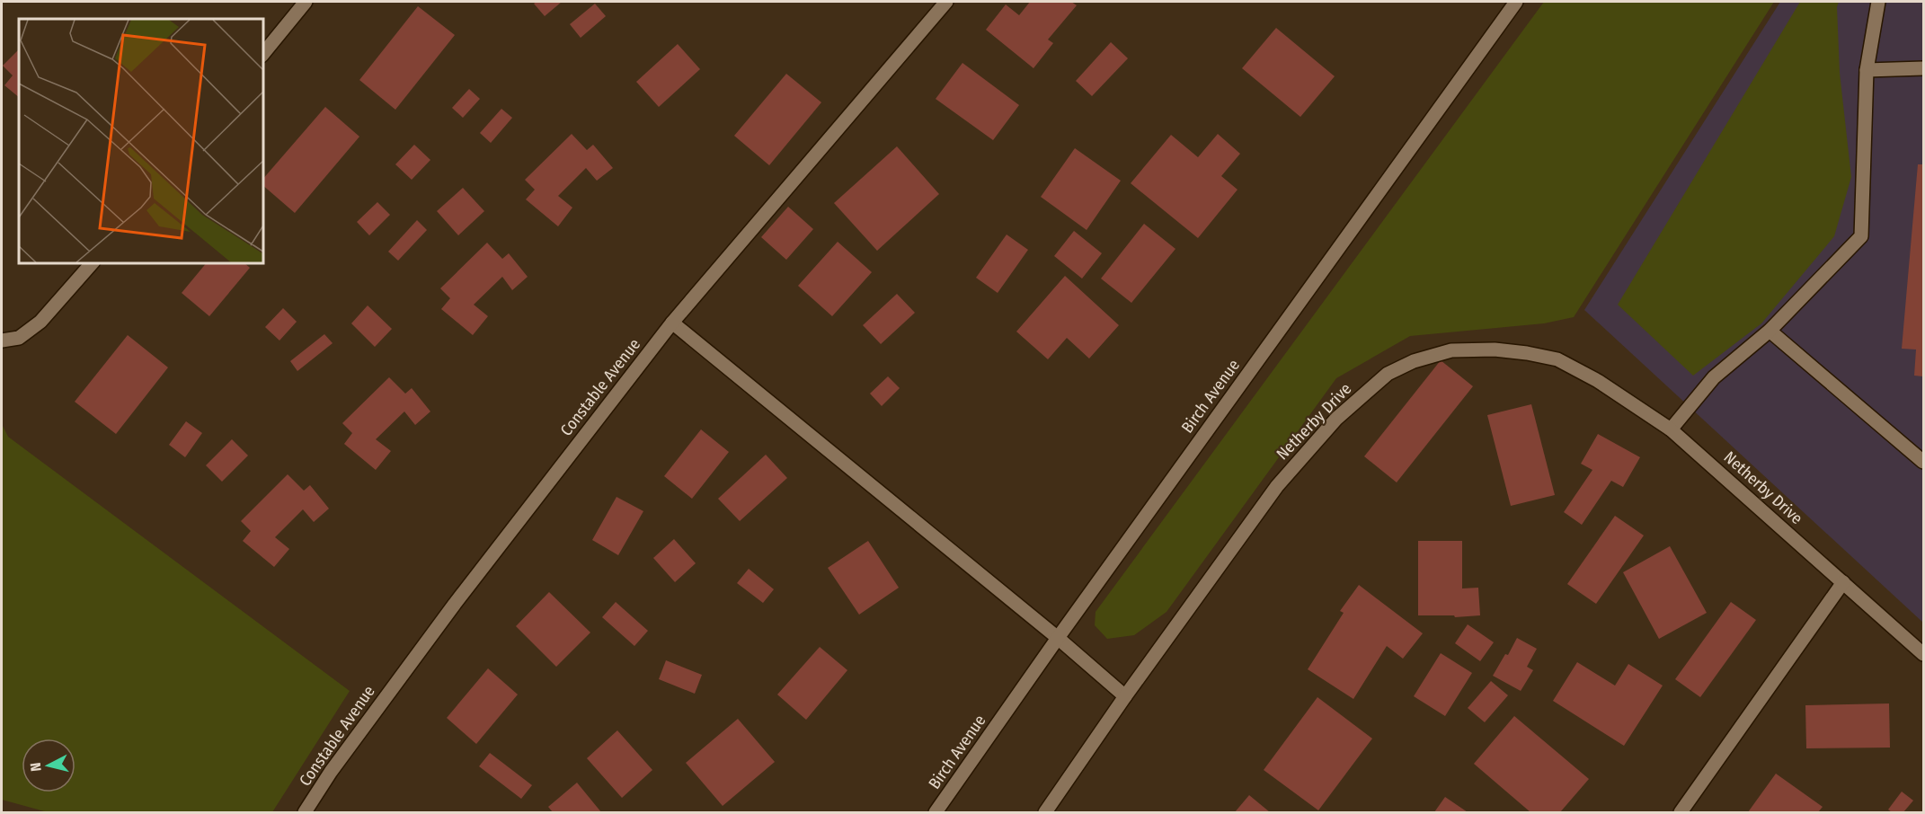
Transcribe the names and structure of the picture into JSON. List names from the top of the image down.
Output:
{
  "streets": {
    "street": ["Constable Avenue", "Birch Avenue", "Netherby Drive"]
  },
  "north": "left"
}
